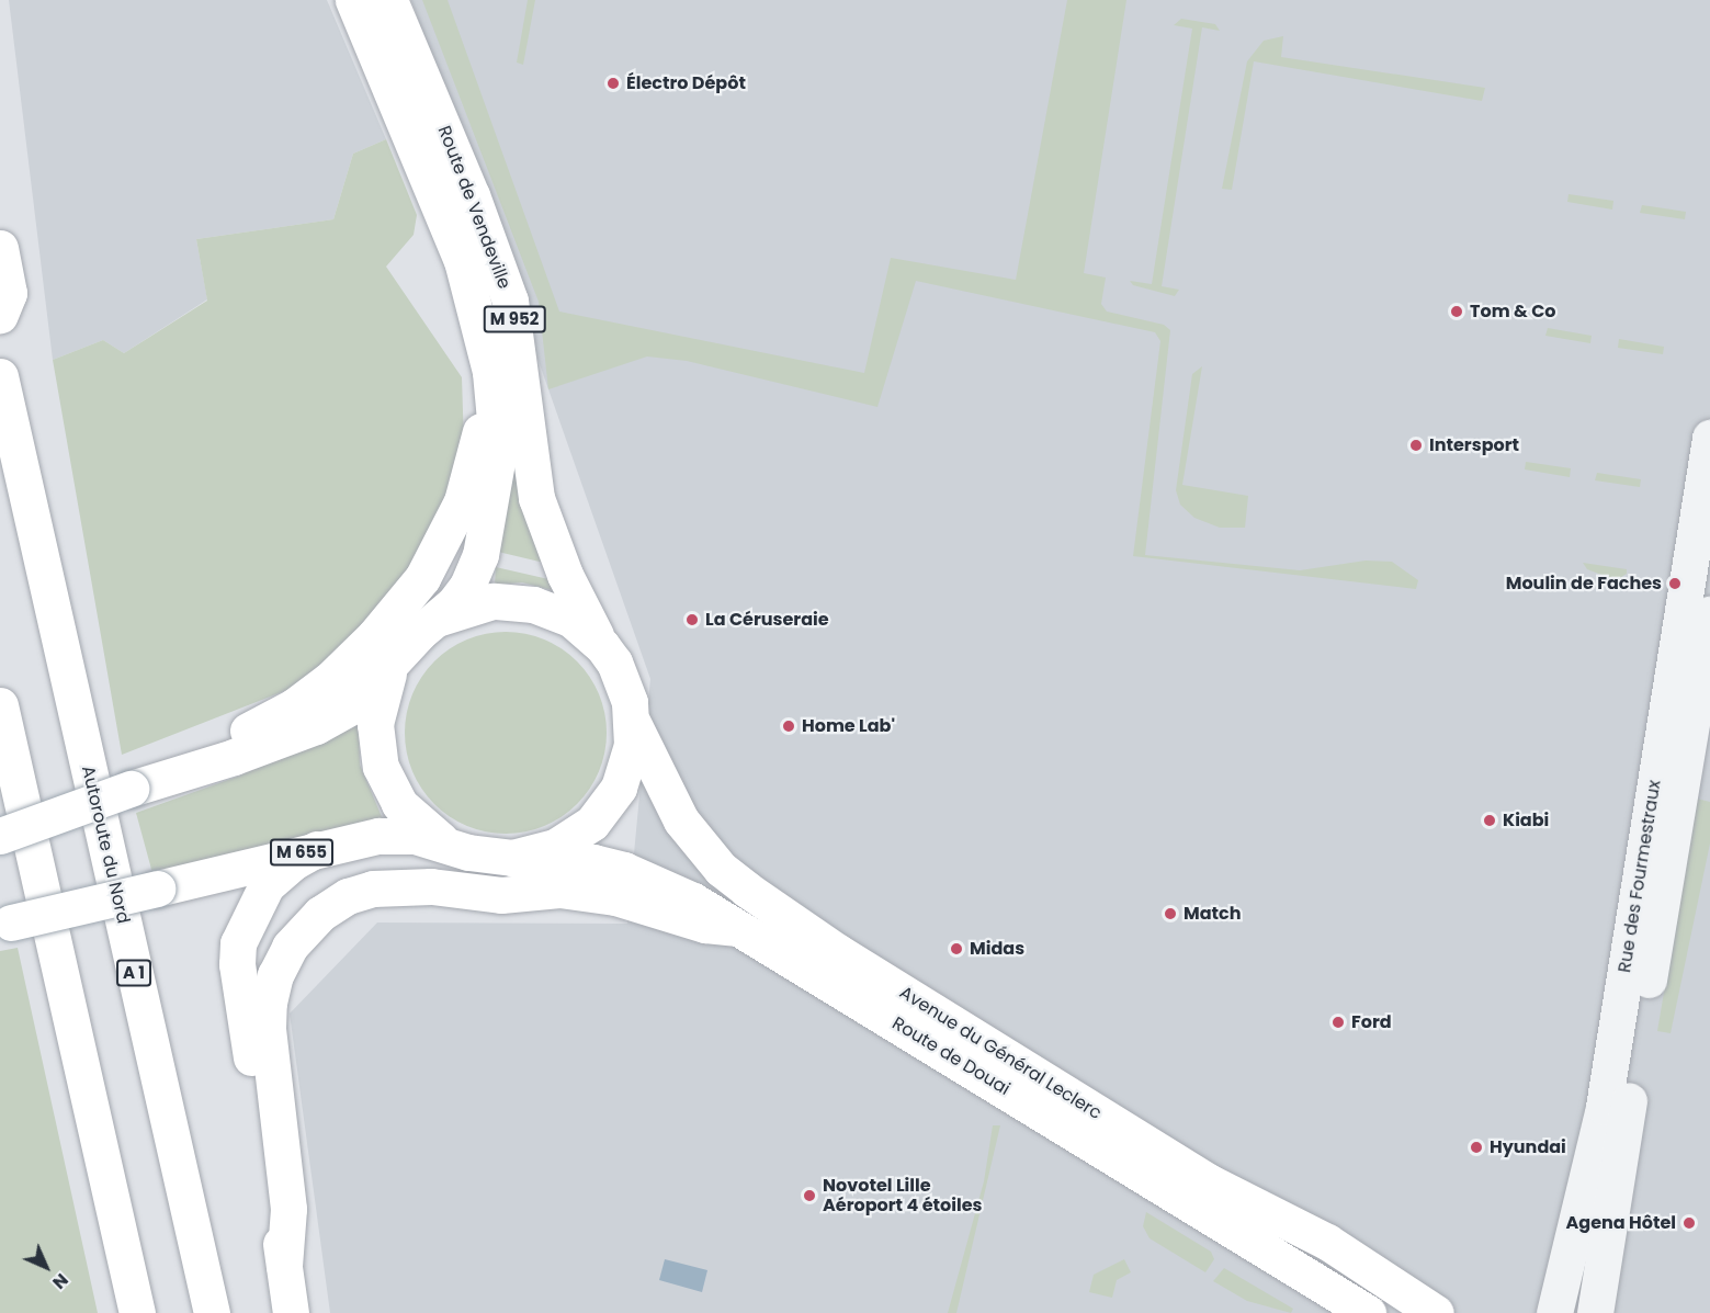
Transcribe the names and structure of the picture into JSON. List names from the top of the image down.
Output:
{
  "streets": {
    "main road": [
      "Route de Vendeville",
      "M 952",
      "Autoroute du Nord",
      "M 655",
      "A 1",
      "Avenue du Général Leclerc",
      "Route de Douai"
    ],
    "street": ["Rue des Fourmestraux"]
  },
  "crossings": [
    ["Route de Vendeville", "M 952"],
    ["Route de Vendeville", "Avenue du Général Leclerc"],
    ["M 655", "Route de Douai"]
  ],
  "places": [
    "Électro Dépôt",
    "Tom & Co",
    "Intersport",
    "Moulin de Faches",
    "La Céruseraie",
    "Home Lab'",
    "Kiabi",
    "Match",
    "Midas",
    "Ford",
    "Hyundai",
    "Novotel Lille Aéroport 4 étoiles",
    "Agena Hôtel"
  ],
  "north": "bottom right"
}
